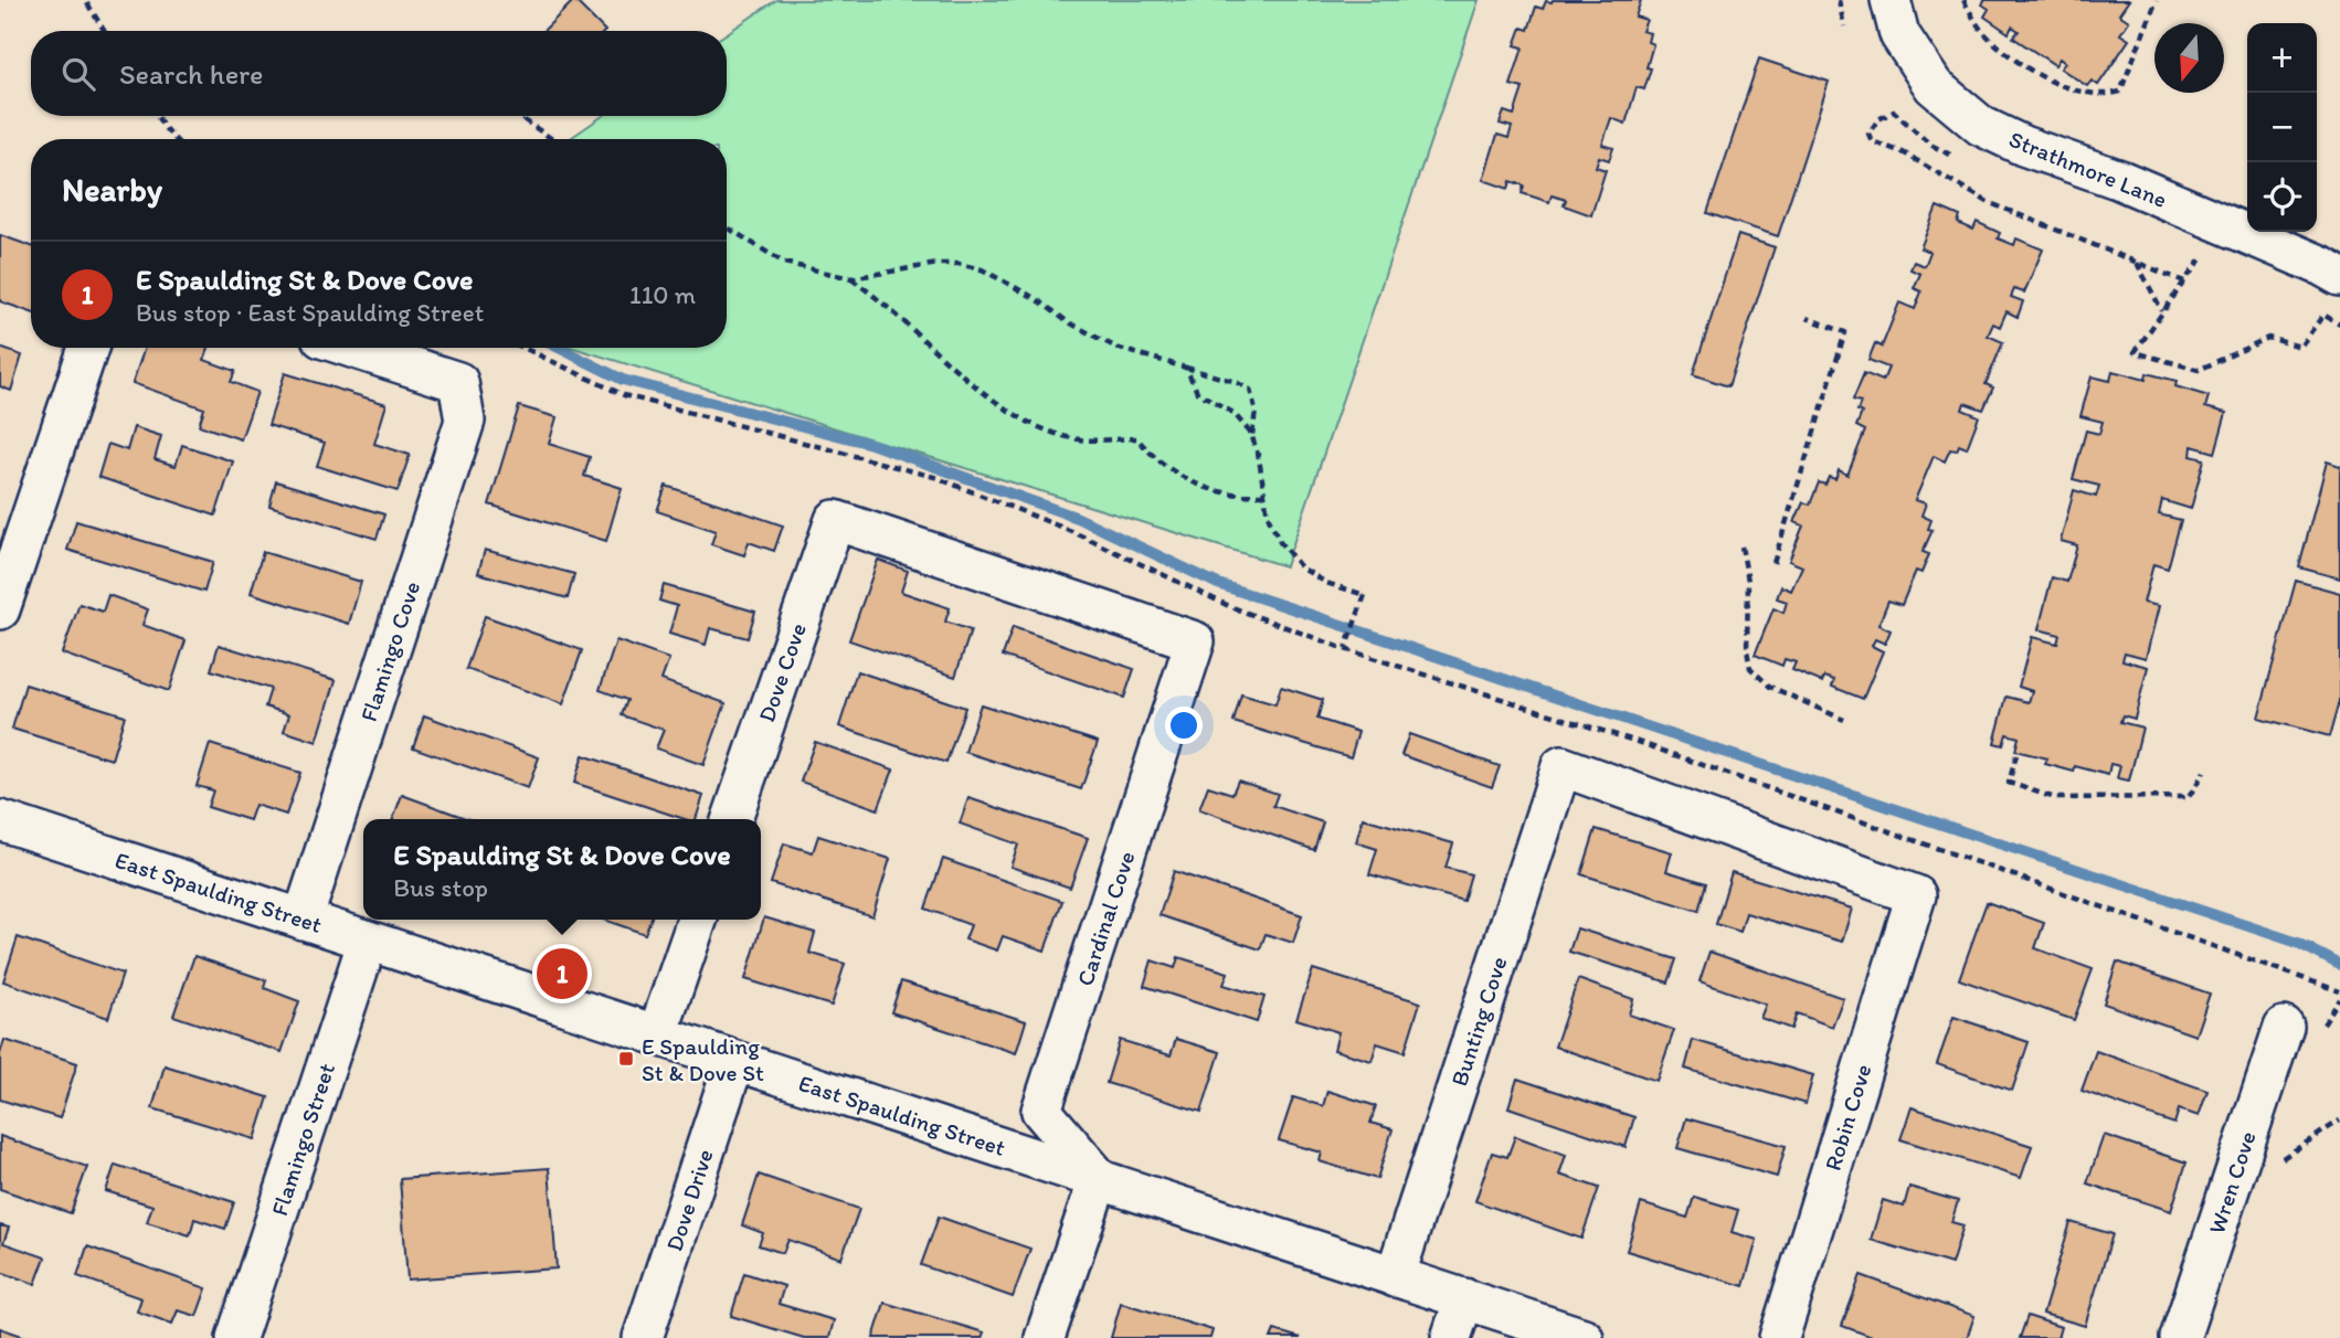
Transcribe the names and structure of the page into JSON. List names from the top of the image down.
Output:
{
  "streets": {
    "street": [
      "Strathmore Lane",
      "Flamingo Cove",
      "Dove Cove",
      "East Spaulding Street",
      "Cardinal Cove",
      "Bunting Cove",
      "Robin Cove",
      "Flamingo Street",
      "Wren Cove",
      "Dove Drive"
    ]
  },
  "crossings": [
    ["Flamingo Cove", "East Spaulding Street"],
    ["Dove Cove", "Cardinal Cove"],
    ["East Spaulding Street", "Cardinal Cove"],
    ["East Spaulding Street", "Bunting Cove"],
    ["East Spaulding Street", "Flamingo Street"],
    ["East Spaulding Street", "Dove Drive"],
    ["Bunting Cove", "Robin Cove"]
  ],
  "places": {
    "transit": ["E Spaulding St & Dove St"]
  },
  "north": "bottom",
  "page": {
    "map_buttons": ["+", "−"],
    "search": "Search here",
    "heading": "Nearby",
    "list": [
      {
        "mark": "1",
        "name": "E Spaulding St & Dove Cove",
        "note": "Bus stop · East Spaulding Street",
        "value": "110 m"
      }
    ],
    "popup": ["E Spaulding St & Dove Cove", "Bus stop"],
    "pins": "1"
  }
}
